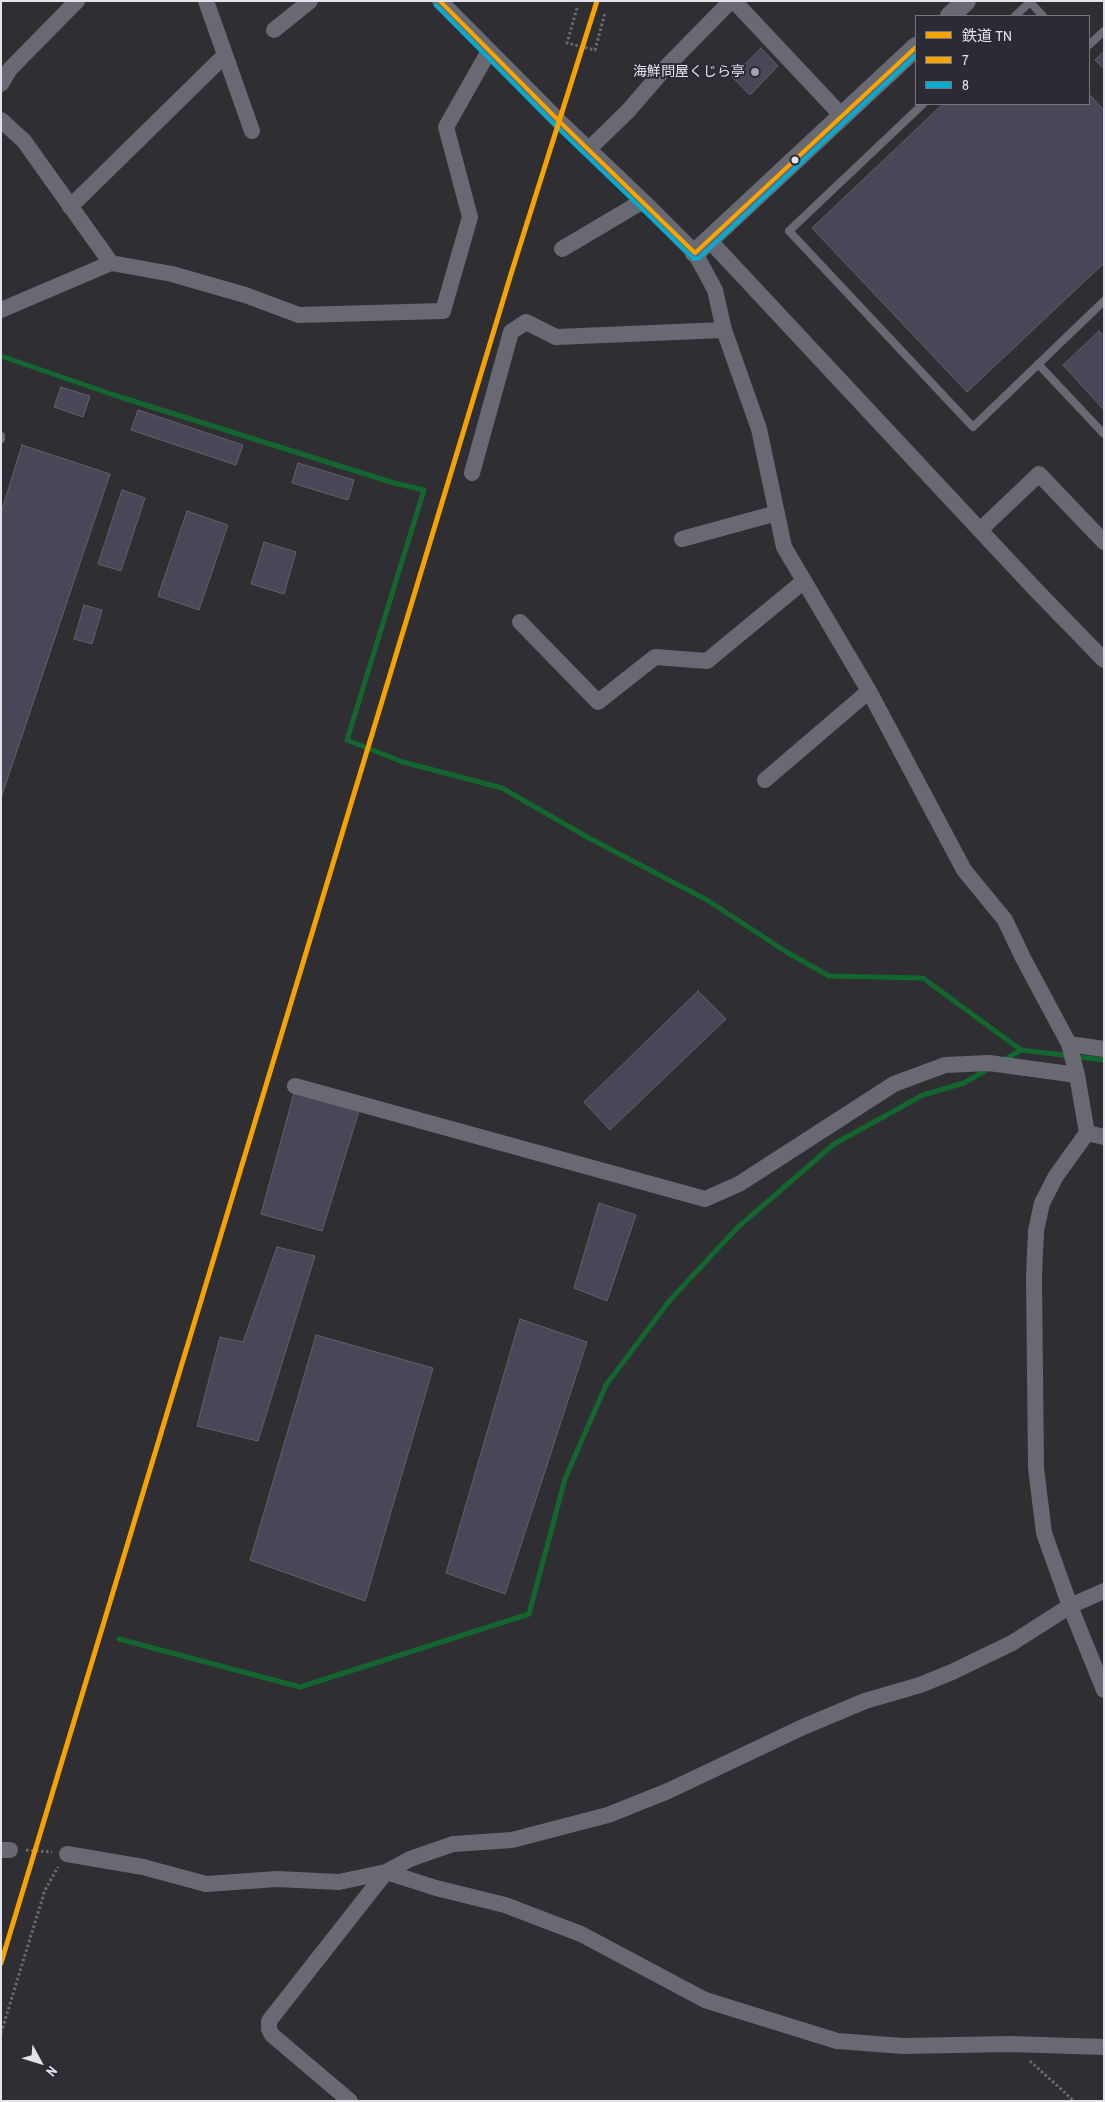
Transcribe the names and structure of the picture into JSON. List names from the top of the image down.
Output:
{
  "places": ["海鮮問屋くじら亭"],
  "lines": ["rail line TN", "transit line 7", "transit line 8"],
  "legend": ["鉄道 TN", "7", "8"],
  "north": "bottom right"
}
